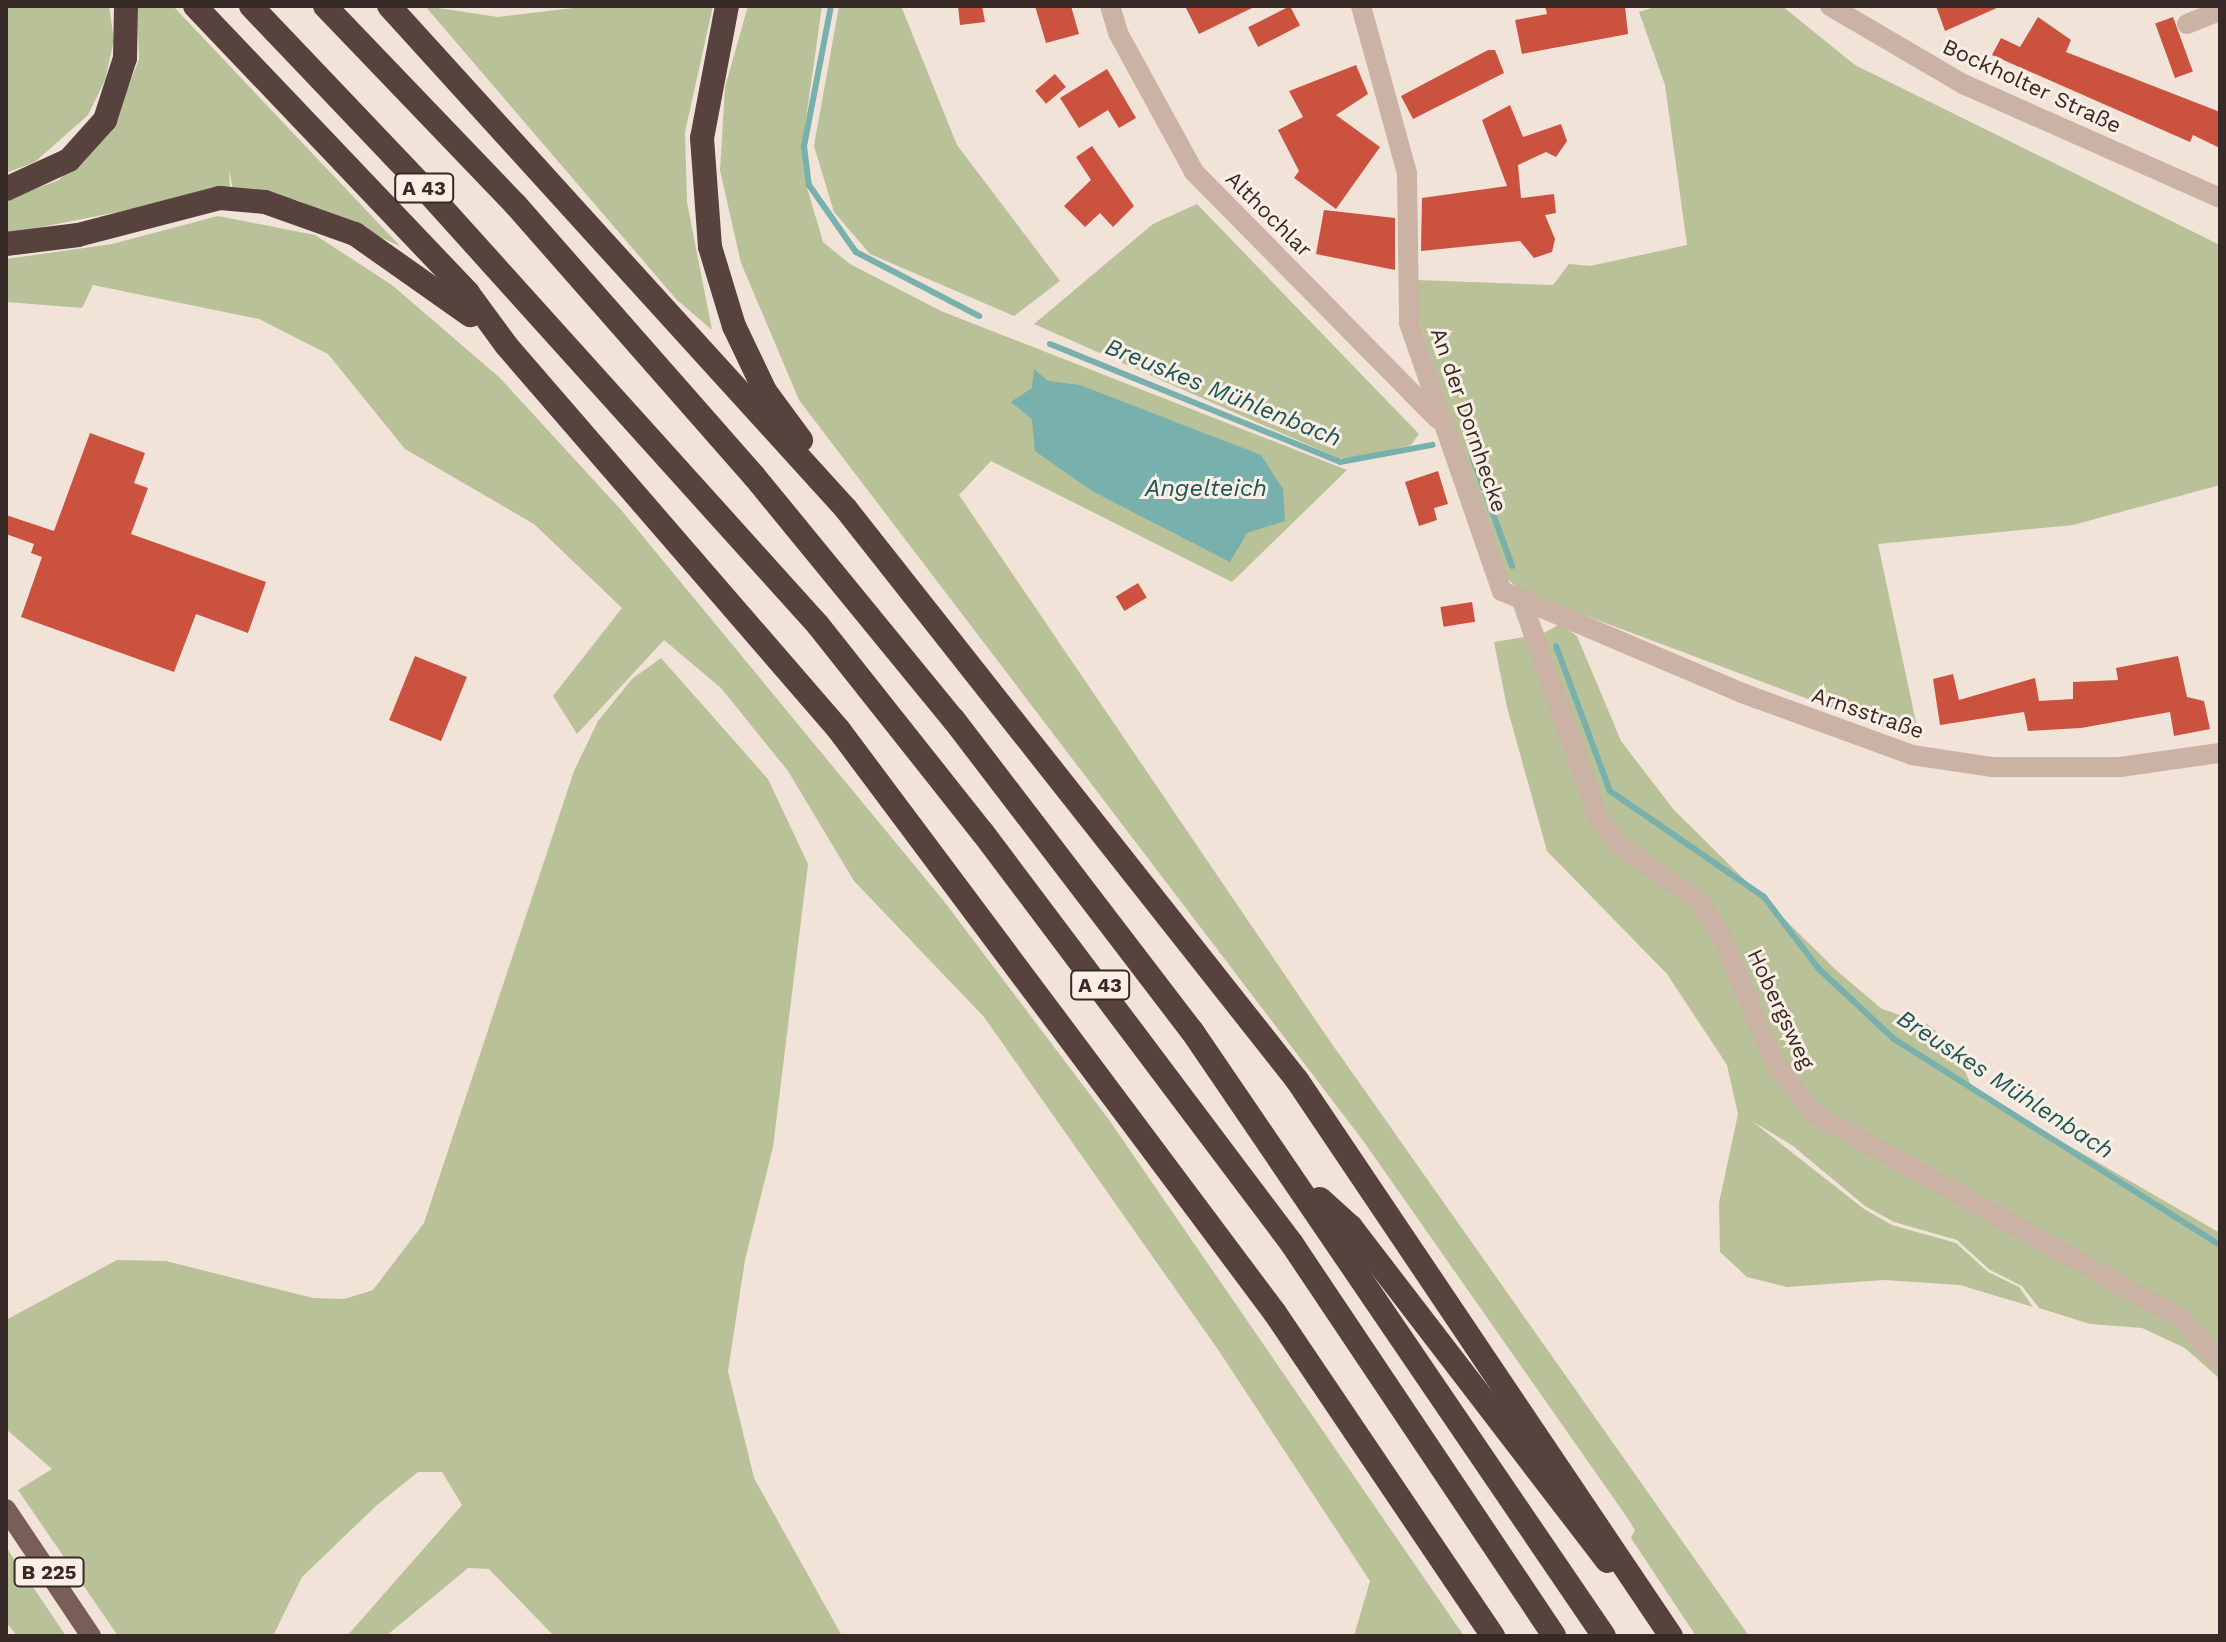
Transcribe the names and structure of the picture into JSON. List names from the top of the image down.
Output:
{
  "streets": {
    "highway": ["A 43"],
    "main road": ["B 225"],
    "street": [
      "Bockholter Straße",
      "Althochlar",
      "An der Dornhecke",
      "Arnsstraße",
      "Hobergsweg"
    ]
  },
  "crossings": [
    ["Althochlar", "An der Dornhecke"],
    ["An der Dornhecke", "Arnsstraße"],
    ["An der Dornhecke", "Hobergsweg"],
    ["Arnsstraße", "Hobergsweg"]
  ],
  "water": ["Breuskes Mühlenbach", "Angelteich"]
}
